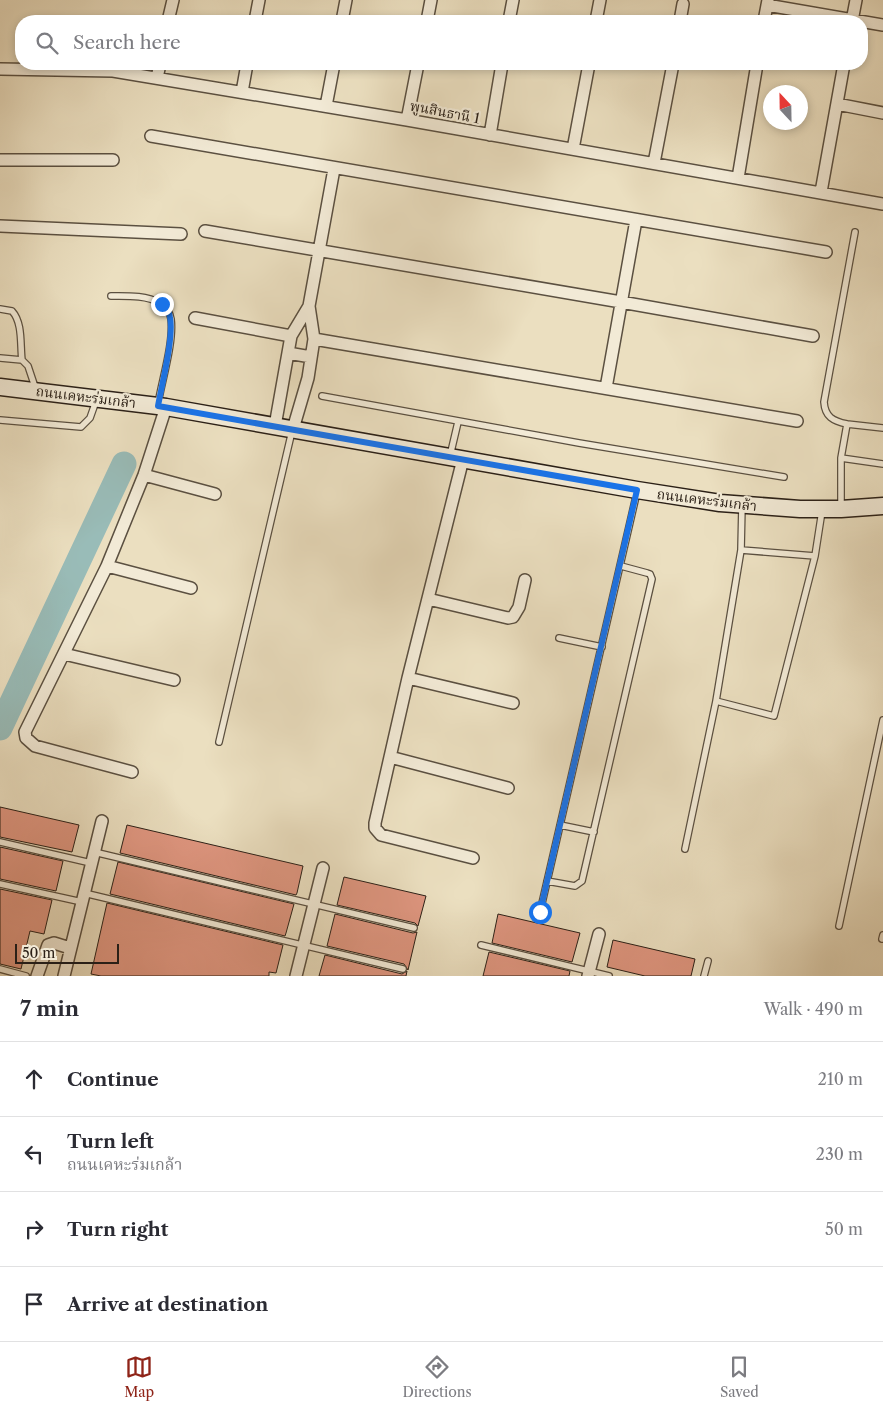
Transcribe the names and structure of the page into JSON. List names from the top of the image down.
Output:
{
  "streets": {
    "street": ["พูนสินธานี 1", "ถนนเคหะร่มเกล้า"]
  },
  "scale_bar": "50 m",
  "north": "top",
  "page": {
    "search": "Search here",
    "scale": "50 m",
    "heading": ["7 min", "Walk · 490 m"],
    "list": [
      ["Continue", "210 m"],
      ["Turn left", "ถนนเคหะร่มเกล้า", "230 m"],
      ["Turn right", "50 m"],
      "Arrive at destination"
    ],
    "nav": ["Map", "Directions", "Saved"]
  }
}
